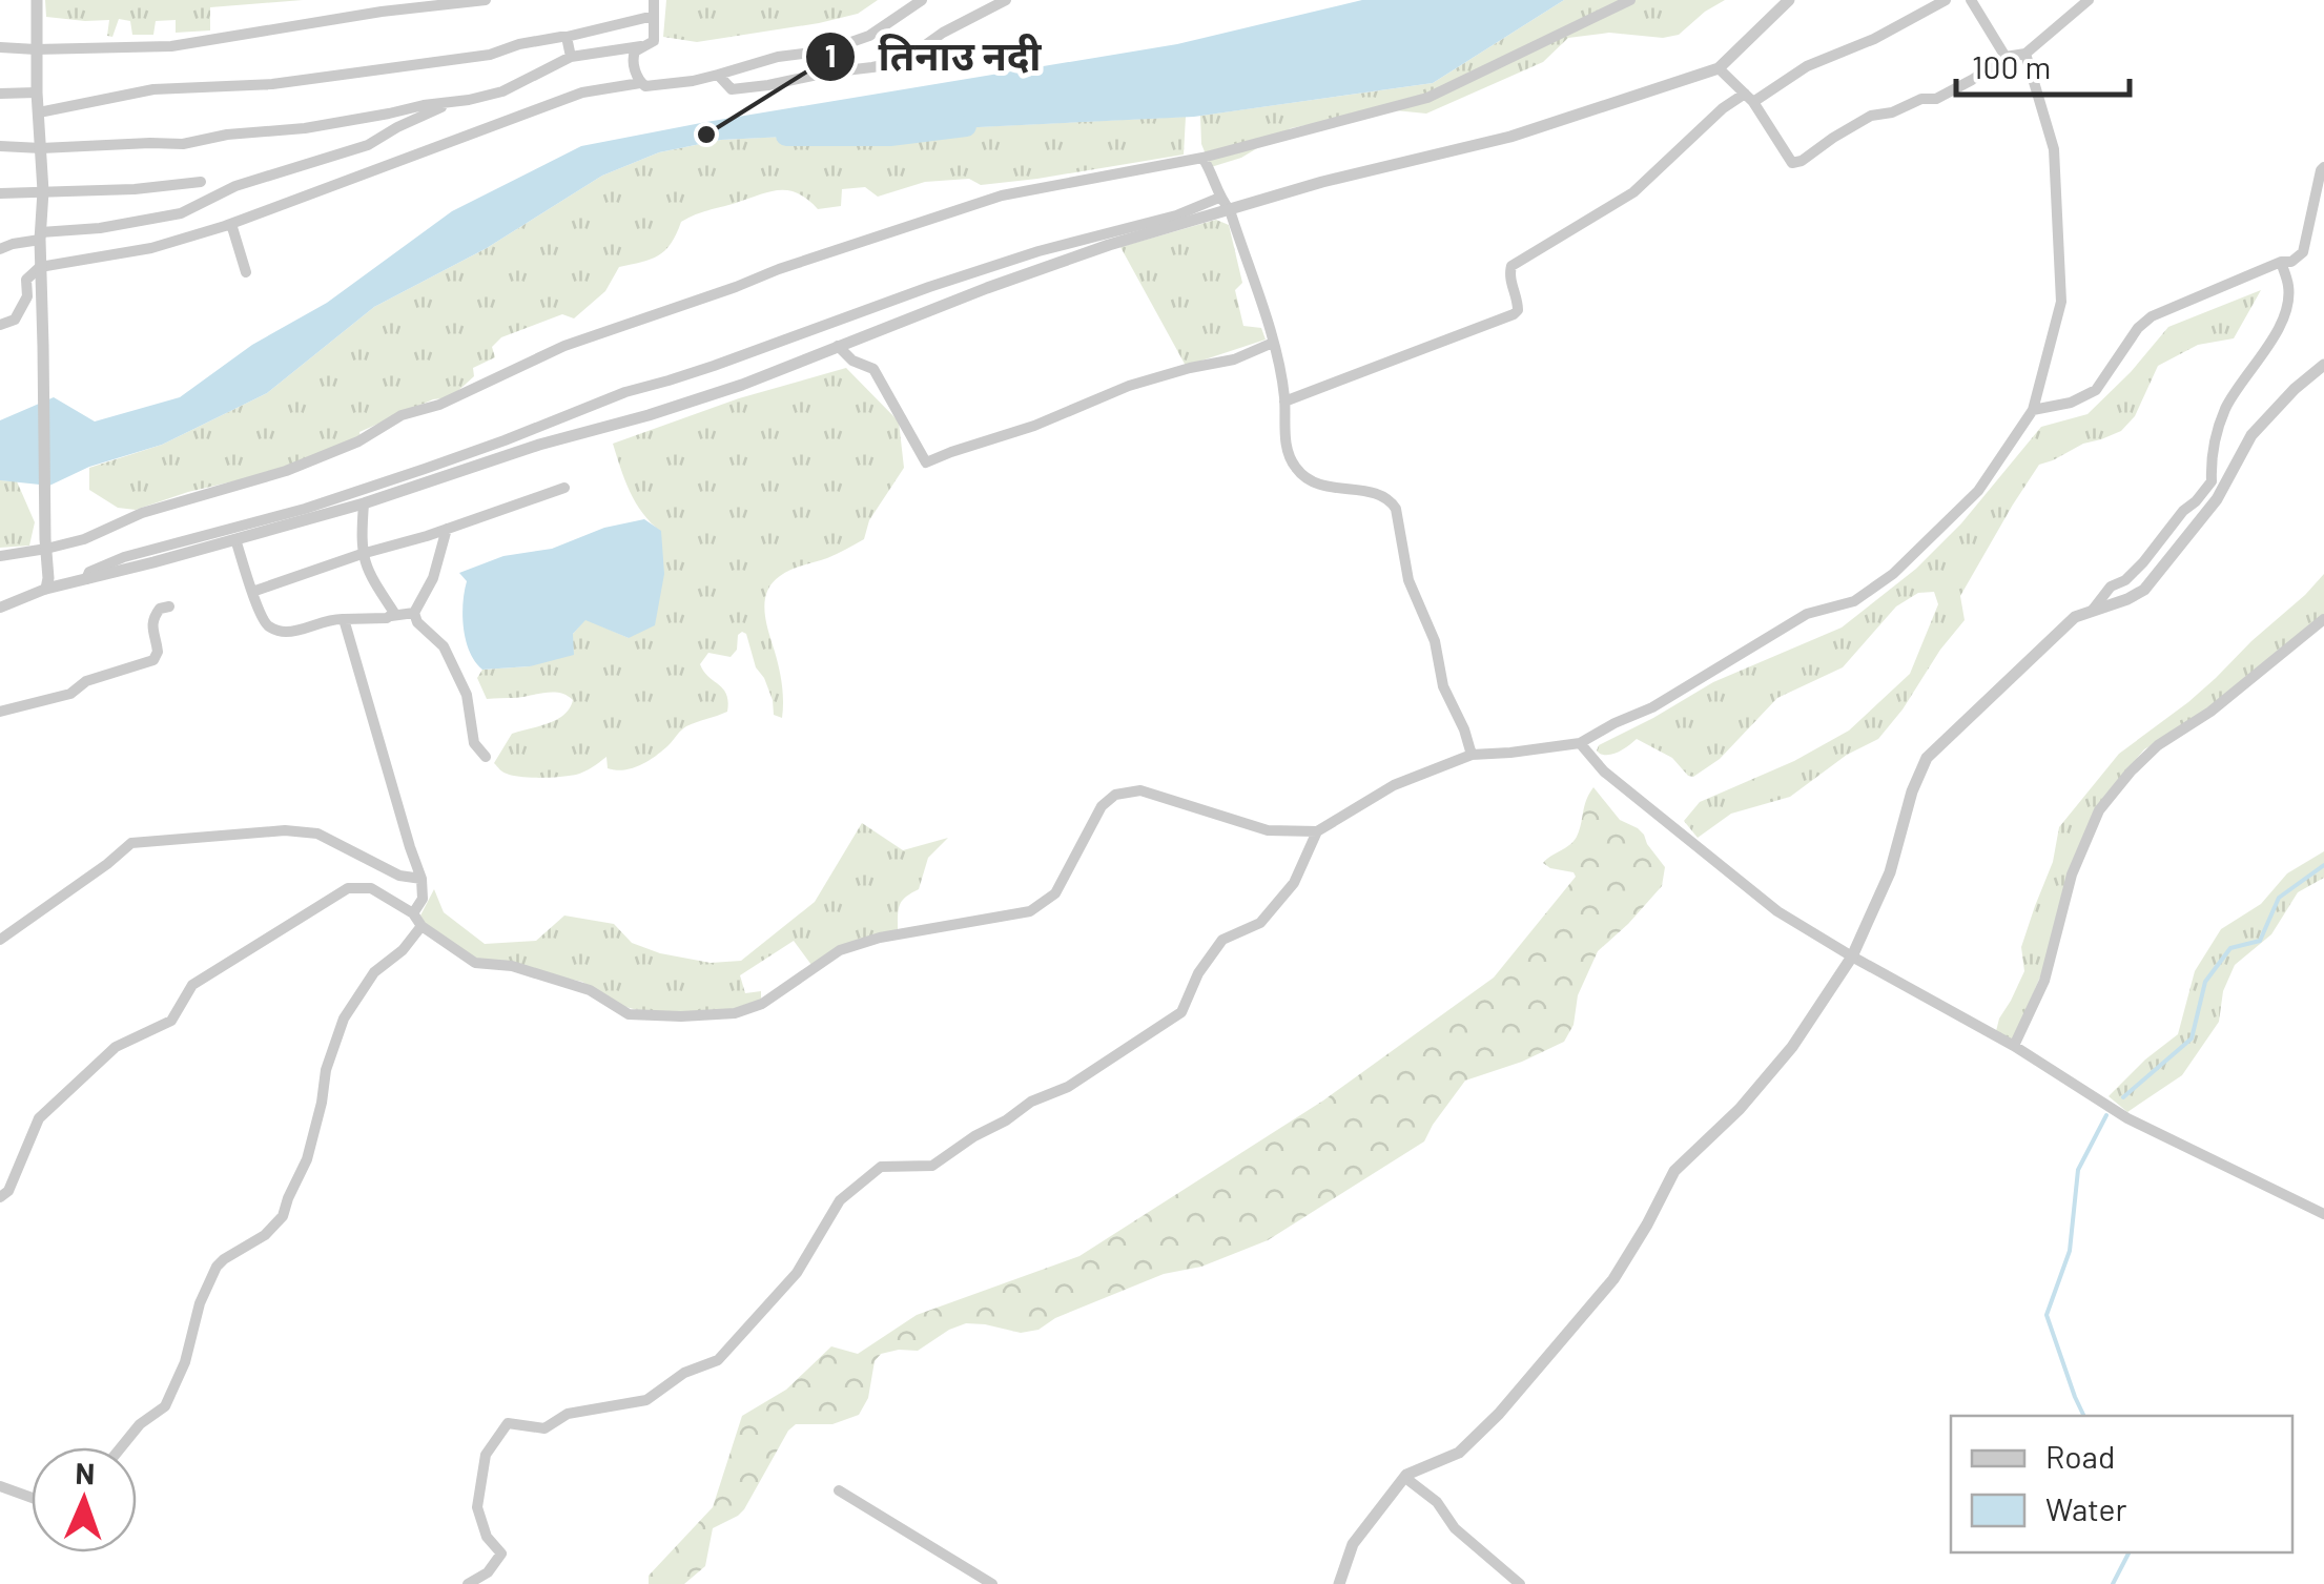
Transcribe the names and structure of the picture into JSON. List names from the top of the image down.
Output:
{
  "places": ["तिनाउ नदी"],
  "legend": ["Road", "Water"],
  "scale_bar": "100 m",
  "north": "top"
}
